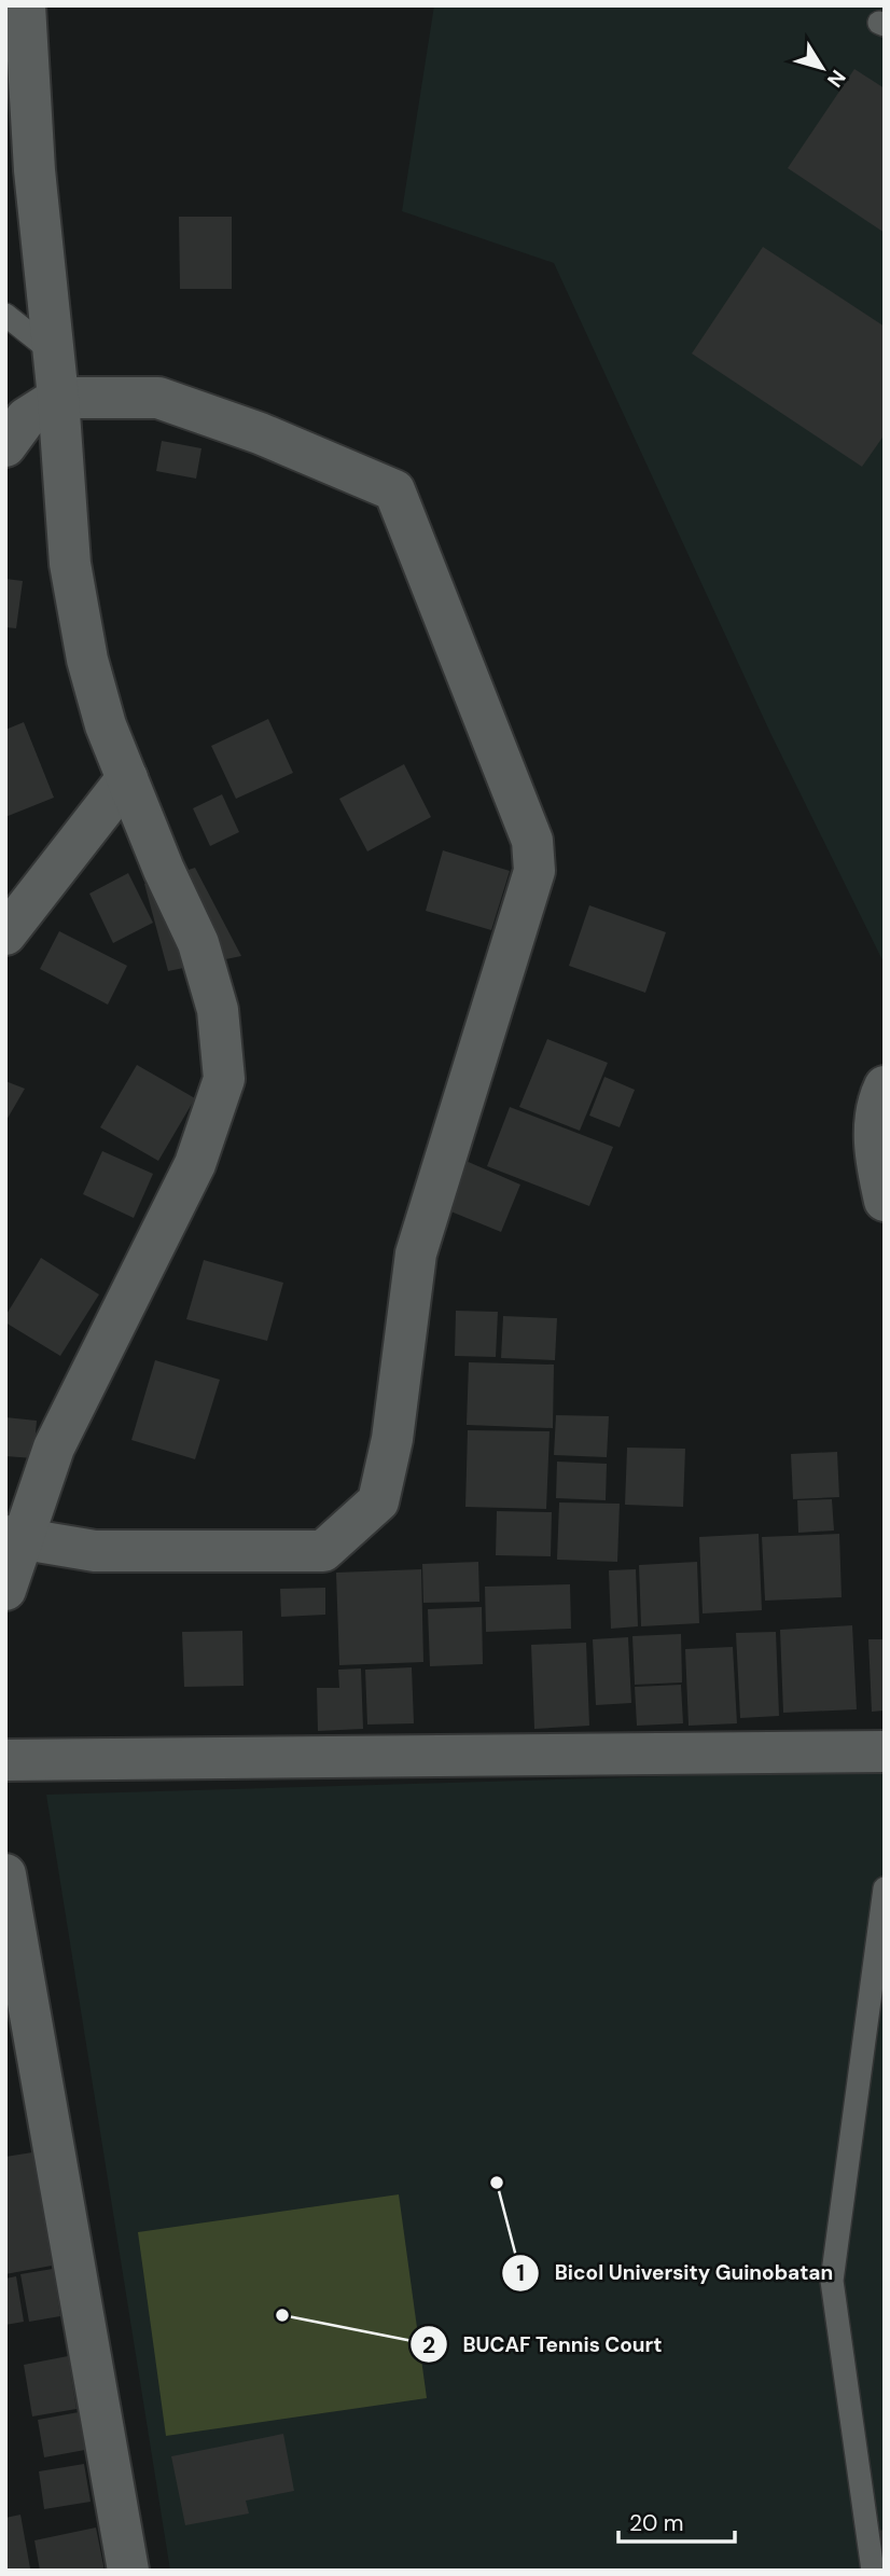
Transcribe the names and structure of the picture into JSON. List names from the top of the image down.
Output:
{
  "places": ["Bicol University Guinobatan", "BUCAF Tennis Court"],
  "scale_bar": "20 m",
  "north": "bottom right"
}
